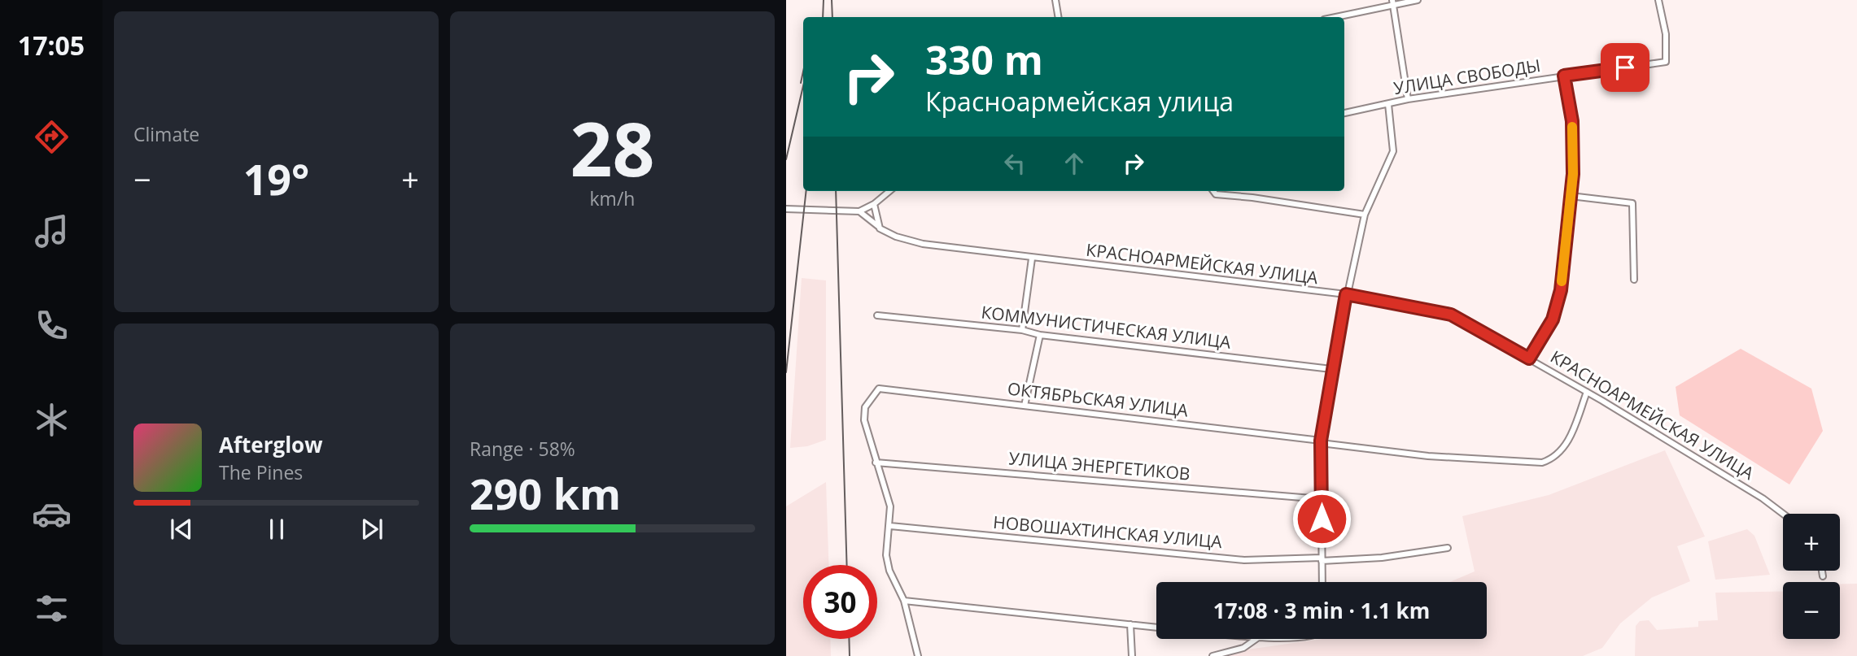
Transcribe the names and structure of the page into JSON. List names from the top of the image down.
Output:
{
  "streets": {
    "street": [
      "УЛИЦА СВОБОДЫ",
      "КРАСНОАРМЕЙСКАЯ УЛИЦА",
      "КОММУНИСТИЧЕСКАЯ УЛИЦА",
      "ОКТЯБРЬСКАЯ УЛИЦА",
      "УЛИЦА ЭНЕРГЕТИКОВ",
      "НОВОШАХТИНСКАЯ УЛИЦА"
    ]
  },
  "crossings": [
    ["КРАСНОАРМЕЙСКАЯ УЛИЦА", "ОКТЯБРЬСКАЯ УЛИЦА"],
    ["ОКТЯБРЬСКАЯ УЛИЦА", "УЛИЦА ЭНЕРГЕТИКОВ"]
  ],
  "page": {
    "tabs": "17:05",
    "tile": [
      "Climate",
      ["28", "km/h"],
      ["Range · 58%", "290 km"]
    ],
    "turn": ["330 m", "Красноармейская улица"],
    "heat": ["−", "19°", "+"],
    "song": ["Afterglow", "The Pines"],
    "map_buttons": ["+", "−"],
    "limit": "30",
    "trip": "17:08 · 3 min · 1.1 km"
  }
}
